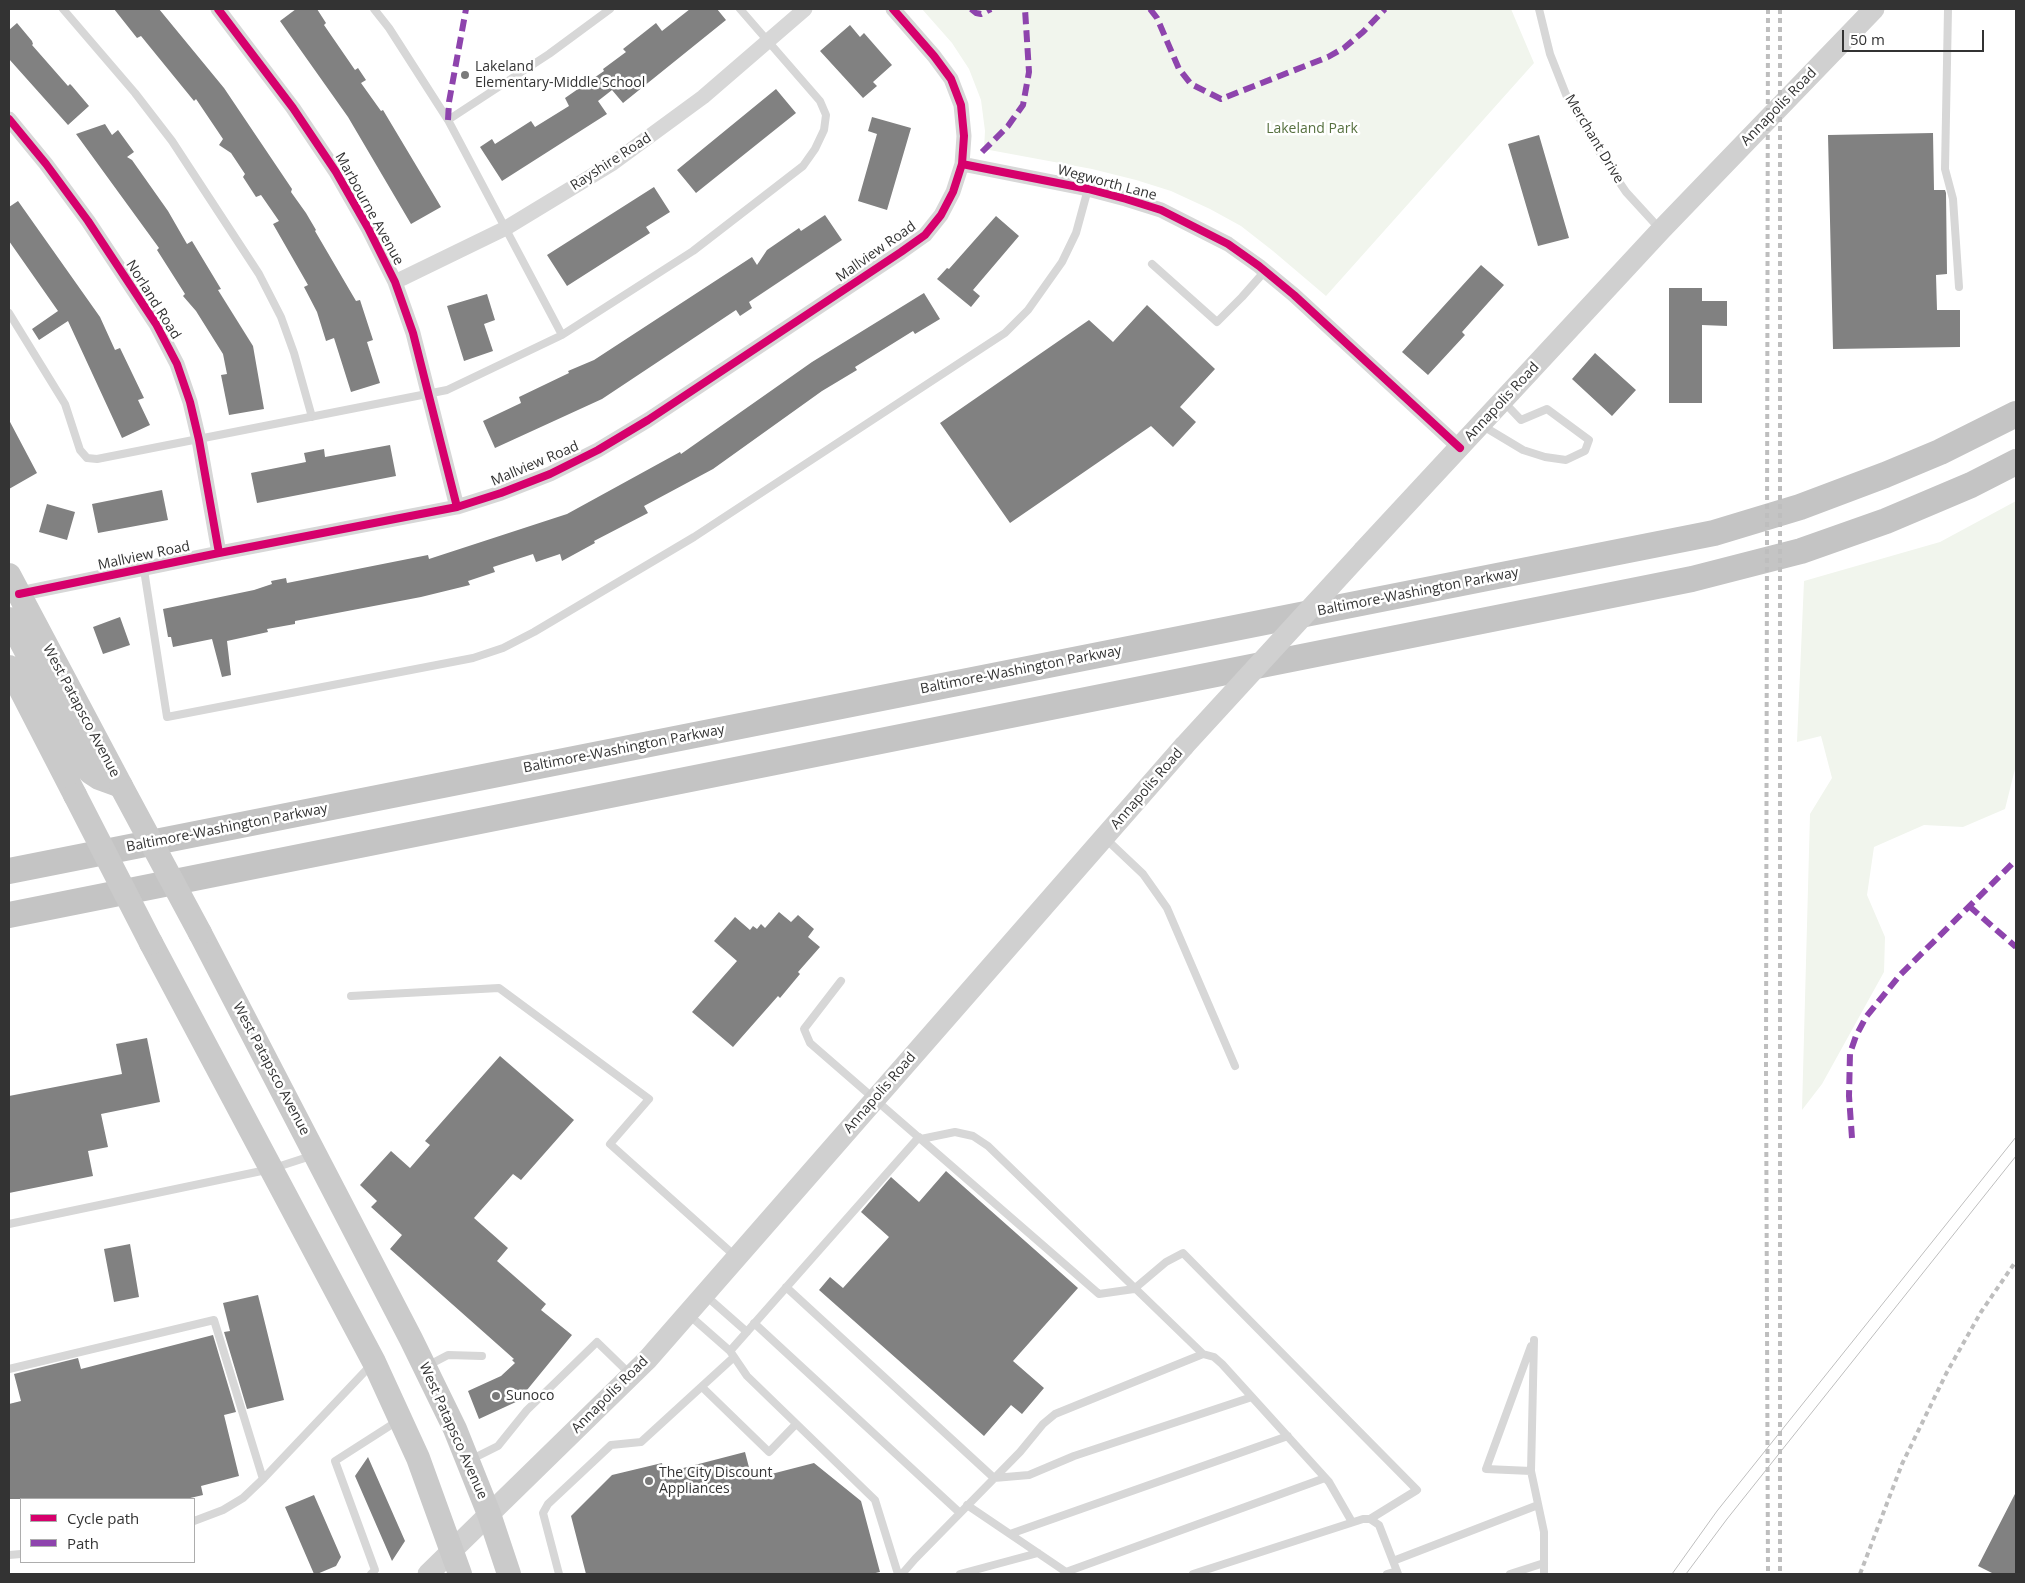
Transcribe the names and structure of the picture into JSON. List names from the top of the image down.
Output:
{
  "streets": {
    "highway": ["Baltimore-Washington Parkway"],
    "main road": ["Annapolis Road", "West Patapsco Avenue"],
    "street": [
      "Rayshire Road",
      "Wegworth Lane",
      "Marbourne Avenue",
      "Mallview Road",
      "Norland Road"
    ],
    "lane": ["Merchant Drive"]
  },
  "crossings": [
    ["Annapolis Road", "Merchant Drive"],
    ["Annapolis Road", "Wegworth Lane"],
    ["Annapolis Road", "West Patapsco Avenue"],
    ["Rayshire Road", "Marbourne Avenue"],
    ["Wegworth Lane", "Mallview Road"],
    ["Marbourne Avenue", "Mallview Road"],
    ["Mallview Road", "Norland Road"],
    ["Mallview Road", "West Patapsco Avenue"]
  ],
  "parks": ["Lakeland Park"],
  "places": ["Lakeland Elementary-Middle School", "Sunoco", "The City Discount Appliances"],
  "legend": ["Cycle path", "Path"],
  "scale_bar": "50 m"
}
